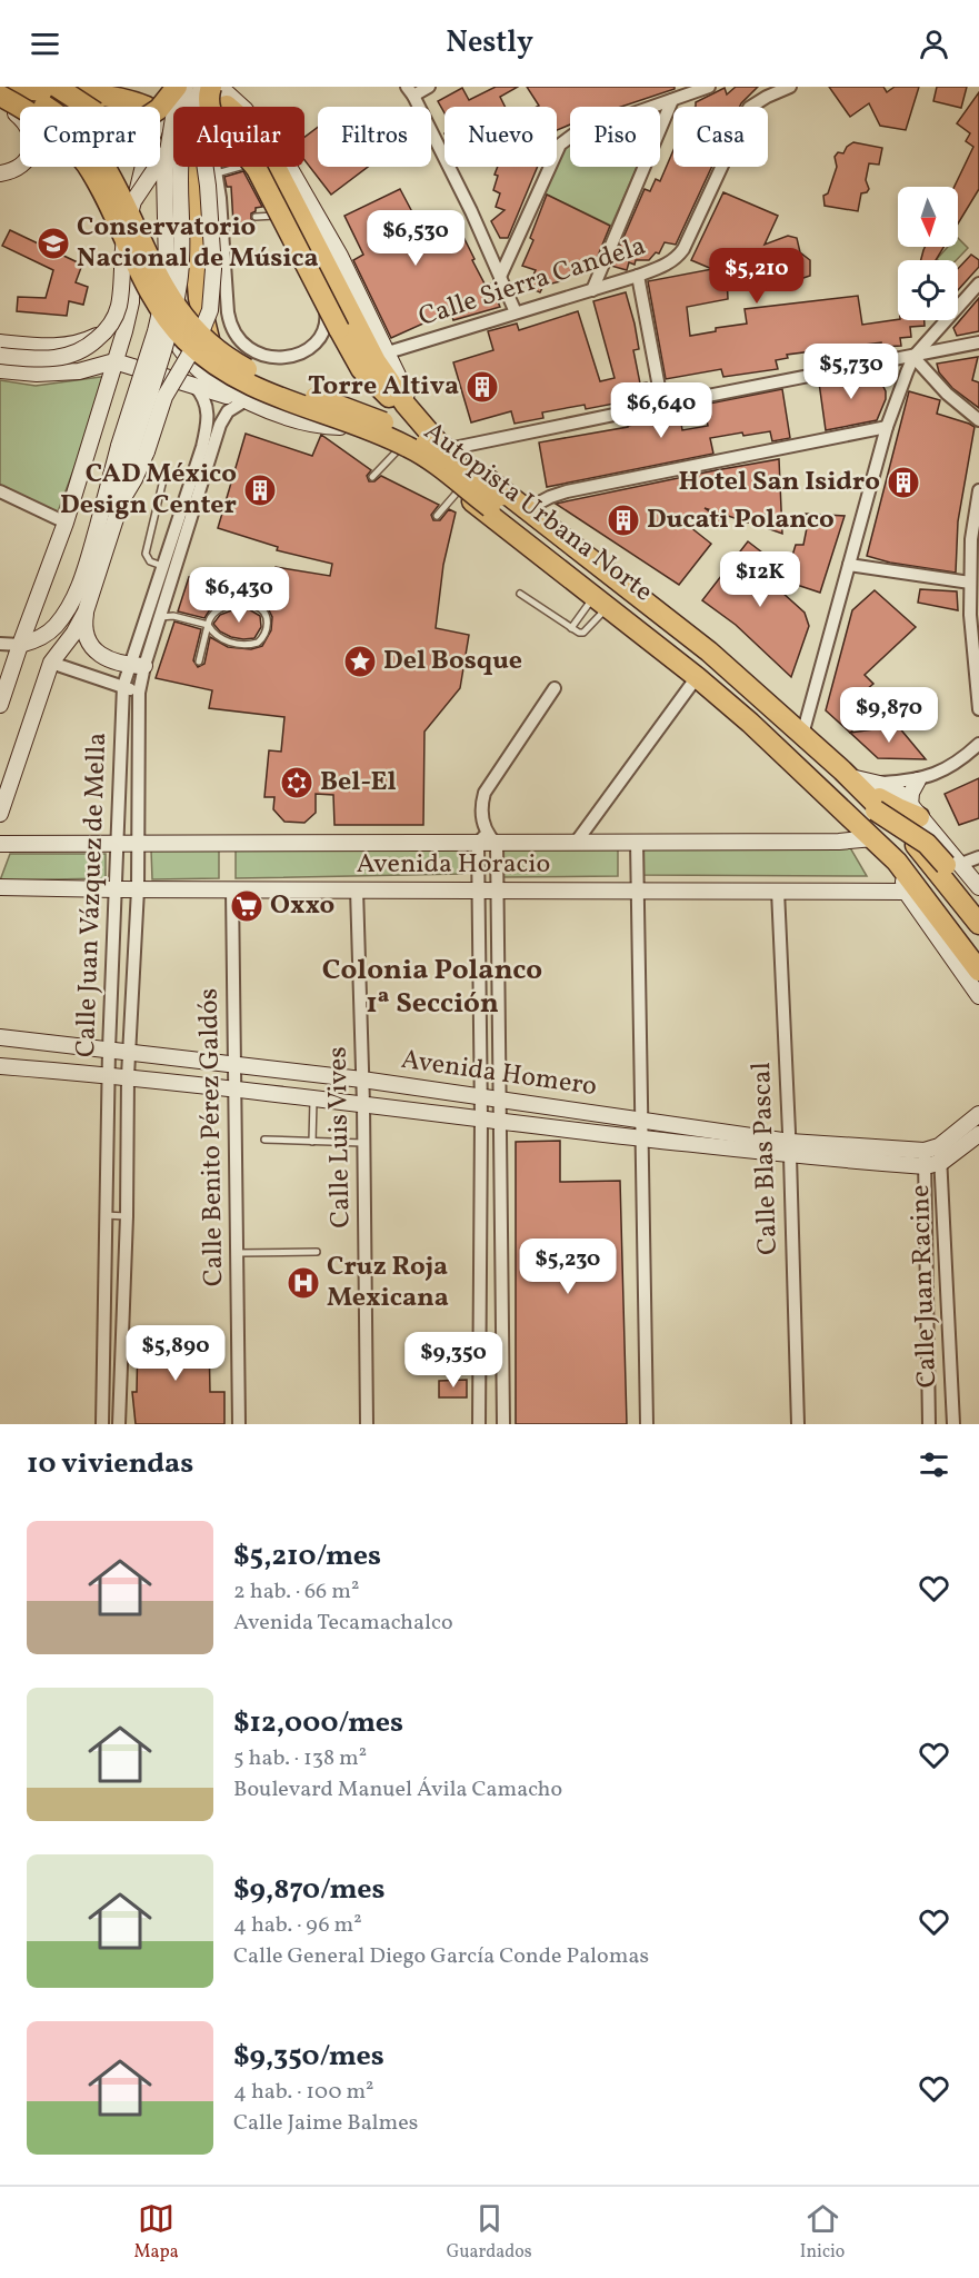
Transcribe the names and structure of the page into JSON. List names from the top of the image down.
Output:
{
  "streets": {
    "highway": ["Autopista Urbana Norte"],
    "main road": ["Avenida Horacio", "Avenida Homero"],
    "street": [
      "Calle Sierra Candela",
      "Calle Juan Vázquez de Mella",
      "Calle Benito Pérez Galdós",
      "Calle Luis Vives",
      "Calle Blas Pascal",
      "Calle Juan Racine"
    ]
  },
  "crossings": [
    ["Avenida Horacio", "Calle Juan Vázquez de Mella"],
    ["Avenida Horacio", "Calle Benito Pérez Galdós"],
    ["Avenida Horacio", "Calle Luis Vives"],
    ["Avenida Horacio", "Calle Blas Pascal"],
    ["Calle Juan Vázquez de Mella", "Avenida Homero"],
    ["Avenida Homero", "Calle Benito Pérez Galdós"],
    ["Avenida Homero", "Calle Luis Vives"],
    ["Avenida Homero", "Calle Blas Pascal"],
    ["Avenida Homero", "Calle Juan Racine"]
  ],
  "districts": ["Colonia Polanco 1ª Sección"],
  "places": {
    "school or university": ["Conservatorio Nacional de Música"],
    "building": [
      "Torre Altiva",
      "Hotel San Isidro",
      "CAD México Design Center",
      "Ducati Polanco"
    ],
    "place": ["Del Bosque"],
    "synagogue": ["Bel-El"],
    "supermarket": ["Oxxo"],
    "hospital": ["Cruz Roja Mexicana"]
  },
  "north": "bottom",
  "page": {
    "header": "Nestly",
    "chip": [
      "Comprar",
      "Alquilar",
      "Filtros",
      "Nuevo",
      "Piso",
      "Casa"
    ],
    "price": [
      "$6,530",
      "$5,210",
      "$5,730",
      "$6,640",
      "$12K",
      "$6,430",
      "$9,870",
      "$5,230",
      "$5,890",
      "$9,350"
    ],
    "heading": "10 viviendas",
    "list": [
      {
        "name": "$5,210/mes",
        "note": "2 hab. · 66 m² · Avenida Tecamachalco"
      },
      {
        "name": "$12,000/mes",
        "note": "5 hab. · 138 m² · Boulevard Manuel Ávila Camacho"
      },
      {
        "name": "$9,870/mes",
        "note": "4 hab. · 96 m² · Calle General Diego García Conde Palomas"
      },
      {
        "name": "$9,350/mes",
        "note": "4 hab. · 100 m² · Calle Jaime Balmes"
      }
    ],
    "tabs": ["Mapa", "Guardados", "Inicio"]
  }
}
